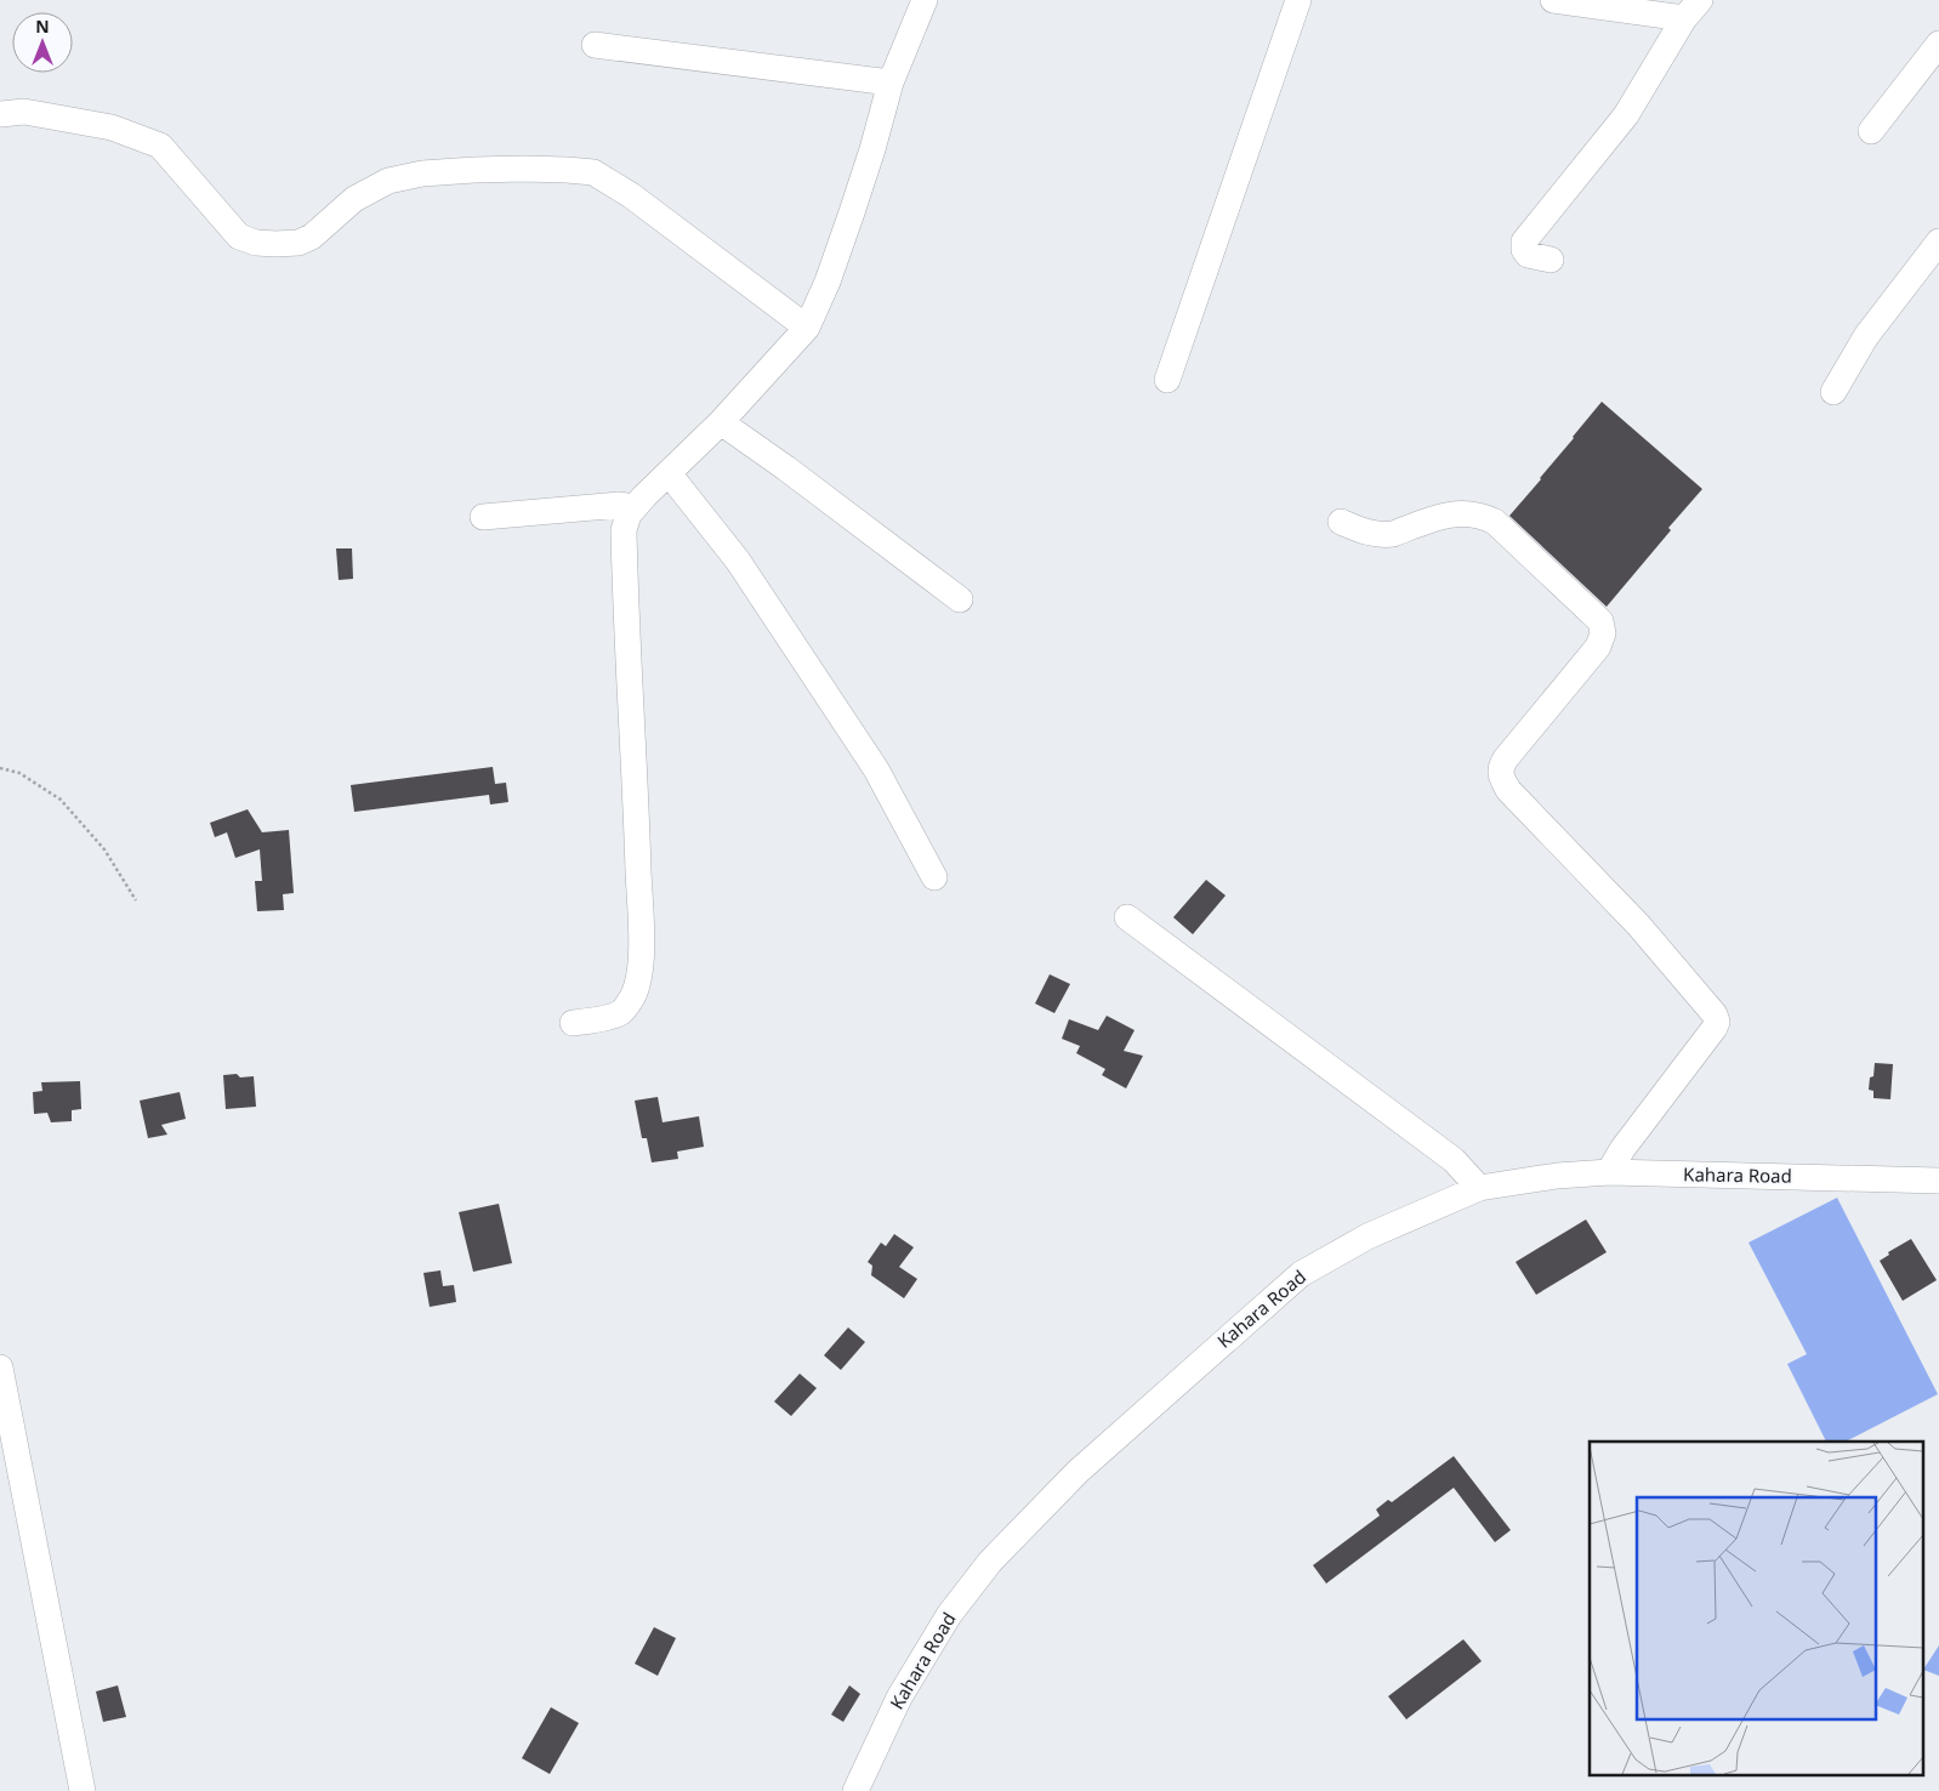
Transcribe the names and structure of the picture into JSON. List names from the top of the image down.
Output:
{
  "streets": {
    "street": ["Kahara Road"]
  },
  "north": "top"
}
